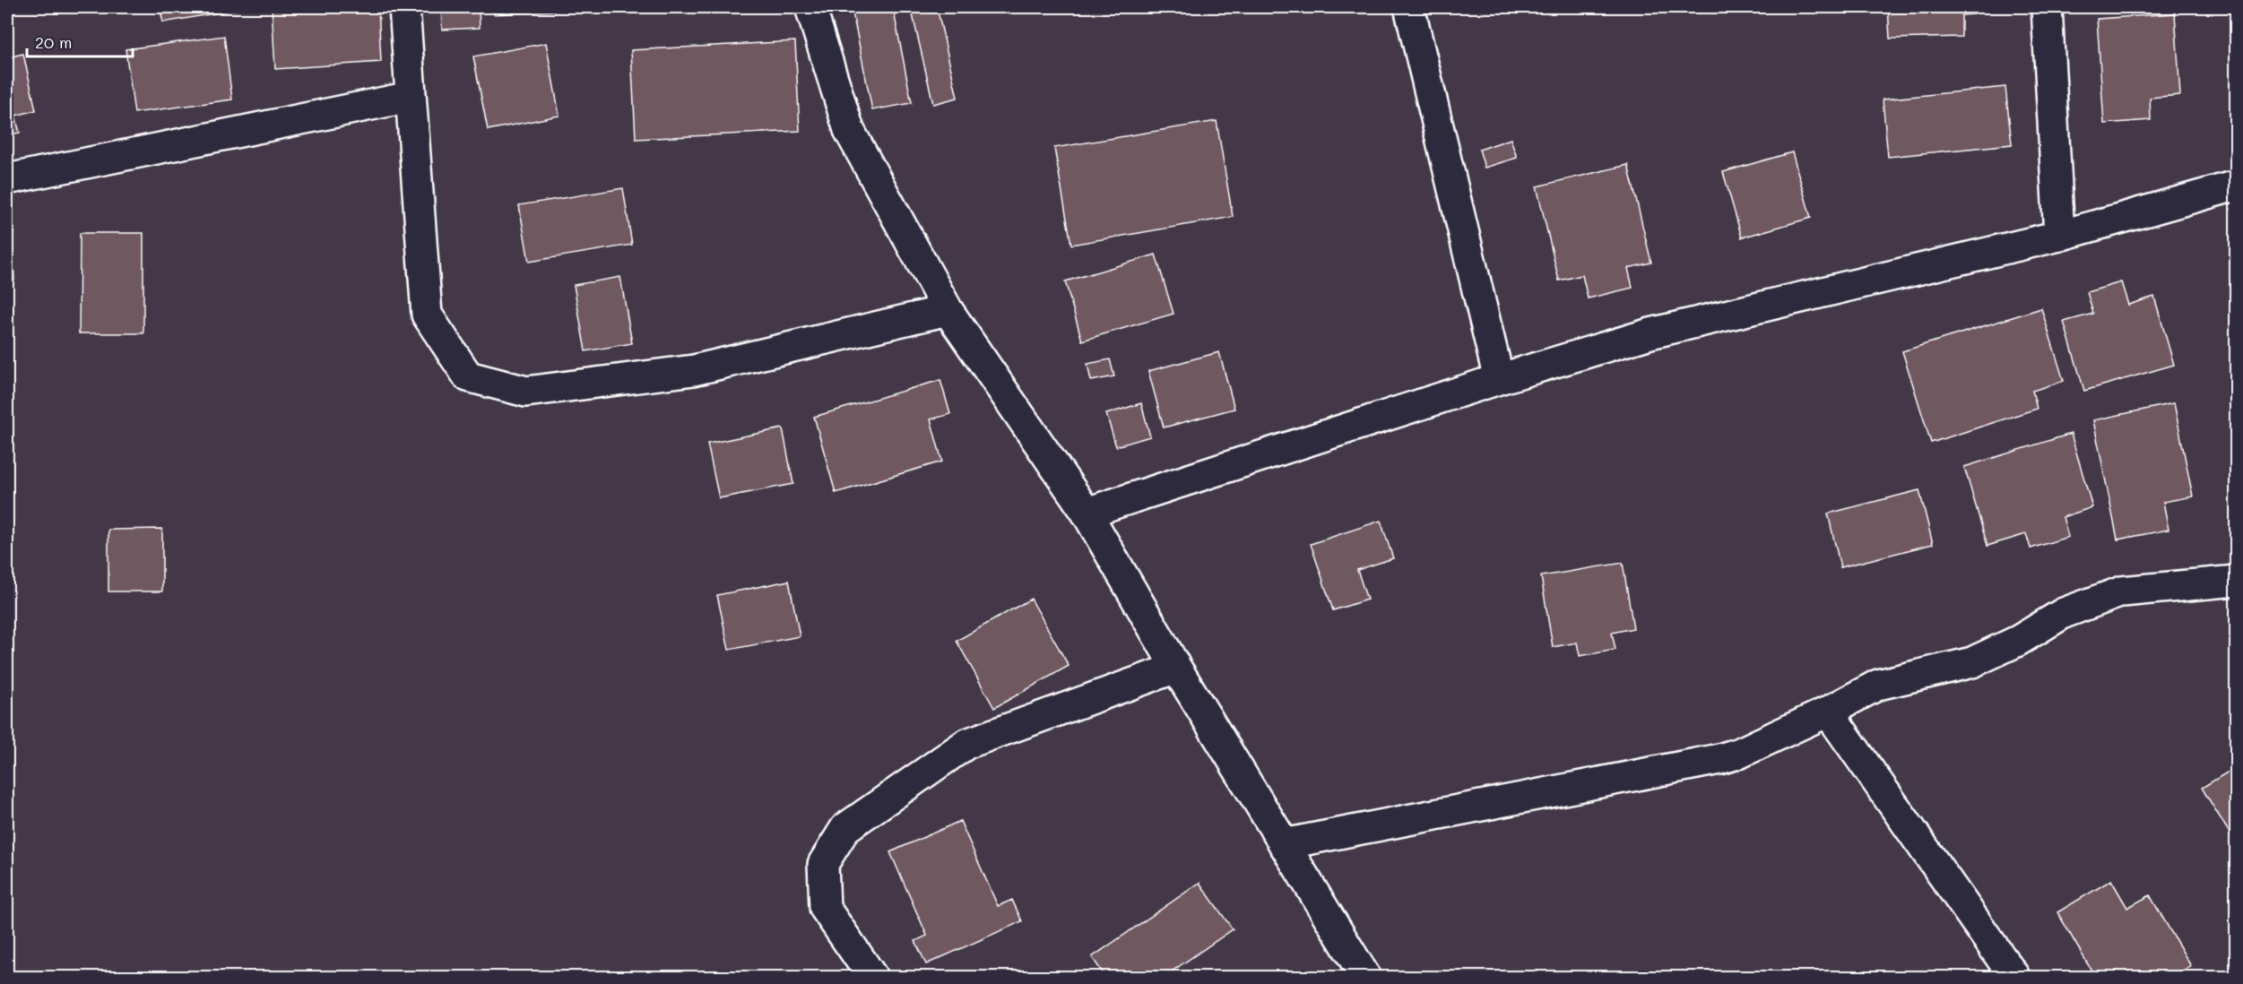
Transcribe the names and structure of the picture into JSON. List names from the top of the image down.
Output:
{
  "scale_bar": "20 m"
}
